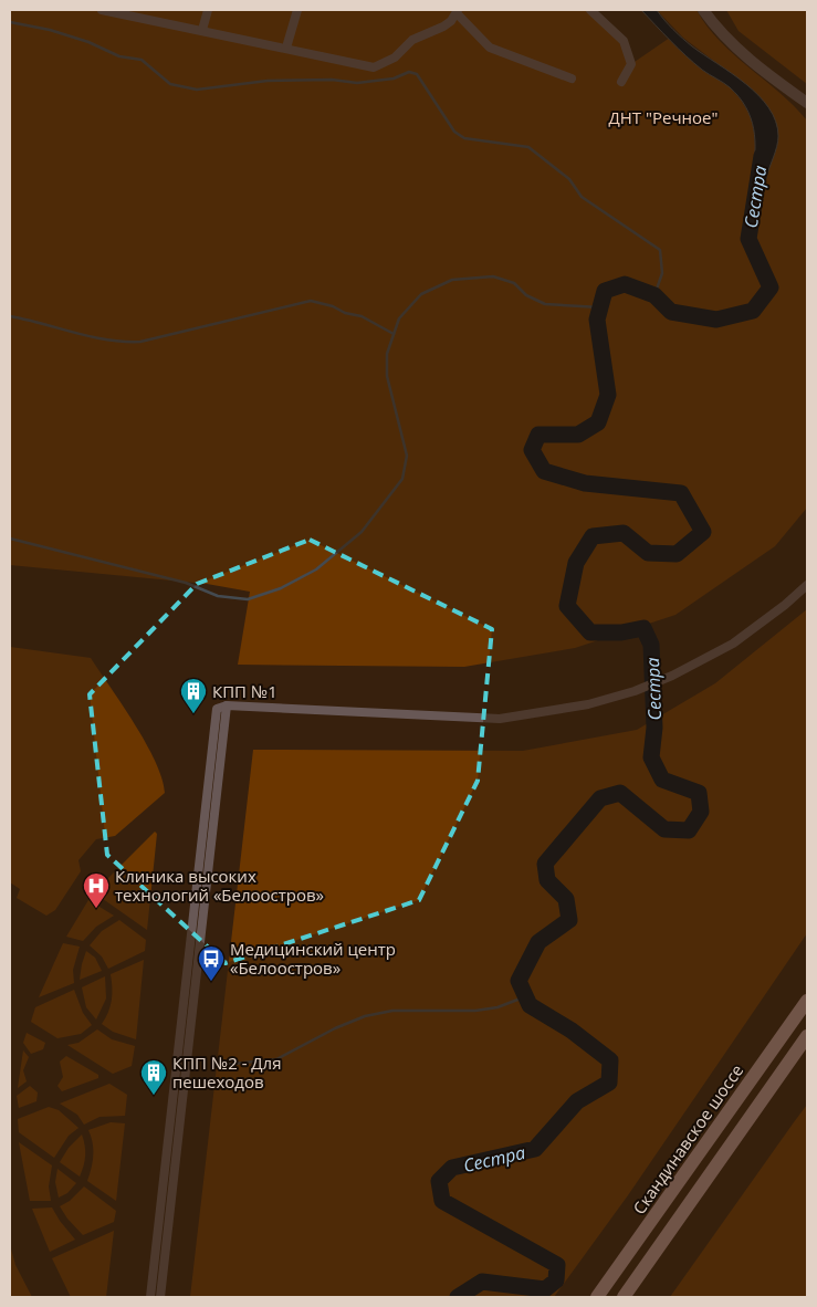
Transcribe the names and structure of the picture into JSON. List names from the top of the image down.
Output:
{
  "streets": {
    "highway": ["Скандинавское шоссе"]
  },
  "water": ["Сестра"],
  "parks": ["ДНТ \"Речное\""],
  "places": {
    "building": ["КПП №1", "КПП №2 - Для пешеходов"],
    "hospital": ["Клиника высоких технологий «Белоостров»"],
    "bus stop": ["Медицинский центр «Белоостров»"]
  }
}
